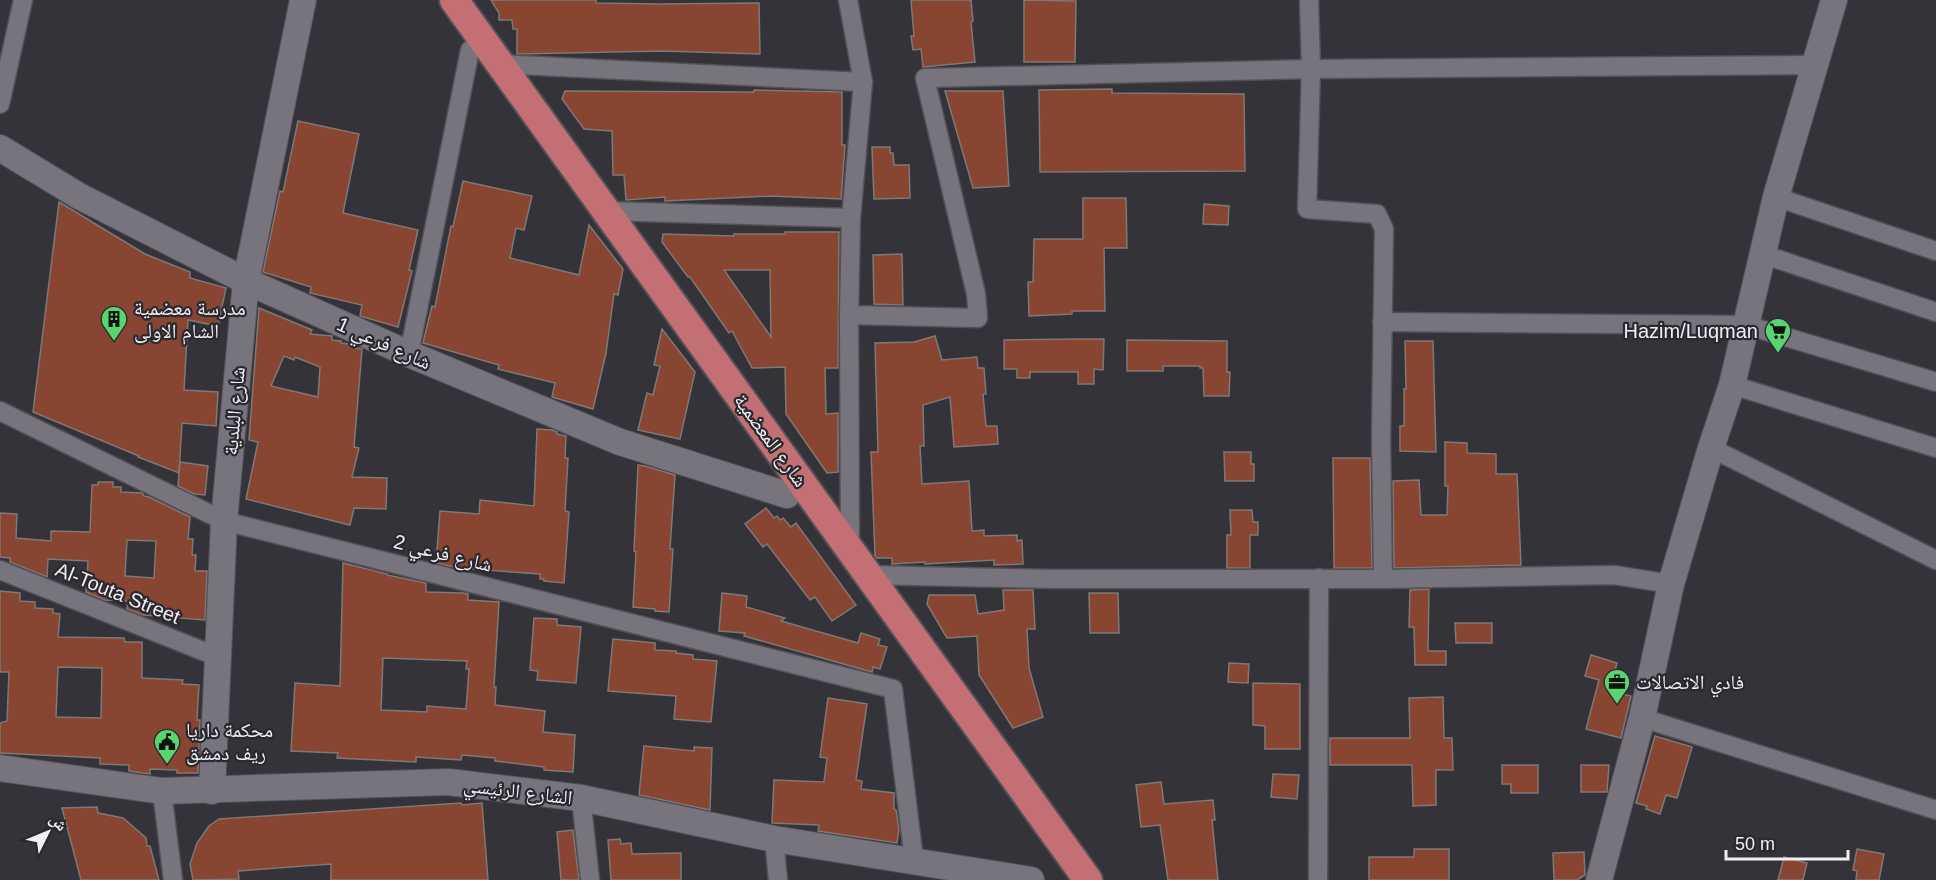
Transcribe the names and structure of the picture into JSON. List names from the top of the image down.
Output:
{
  "streets": {
    "main road": ["شارع المعضمية"],
    "street": [
      "شارع فرعي 1",
      "شارع البلدية",
      "شارع فرعي 2",
      "Al-Touta Street",
      "الشارع الرئيسي"
    ]
  },
  "crossings": [
    ["شارع فرعي 1", "شارع البلدية"],
    ["شارع فرعي 1", "شارع المعضمية"],
    ["شارع البلدية", "شارع فرعي 2"],
    ["شارع البلدية", "Al-Touta Street"],
    ["شارع البلدية", "الشارع الرئيسي"],
    ["شارع فرعي 2", "الشارع الرئيسي"]
  ],
  "places": {
    "building": ["مدرسة معضمية الشام الاولى"],
    "supermarket": ["Hazim/Luqman"],
    "office": ["فادي الاتصالات"],
    "public building": ["محكمة داريا ريف دمشق"]
  },
  "scale_bar": "50 m",
  "north": "top right"
}
